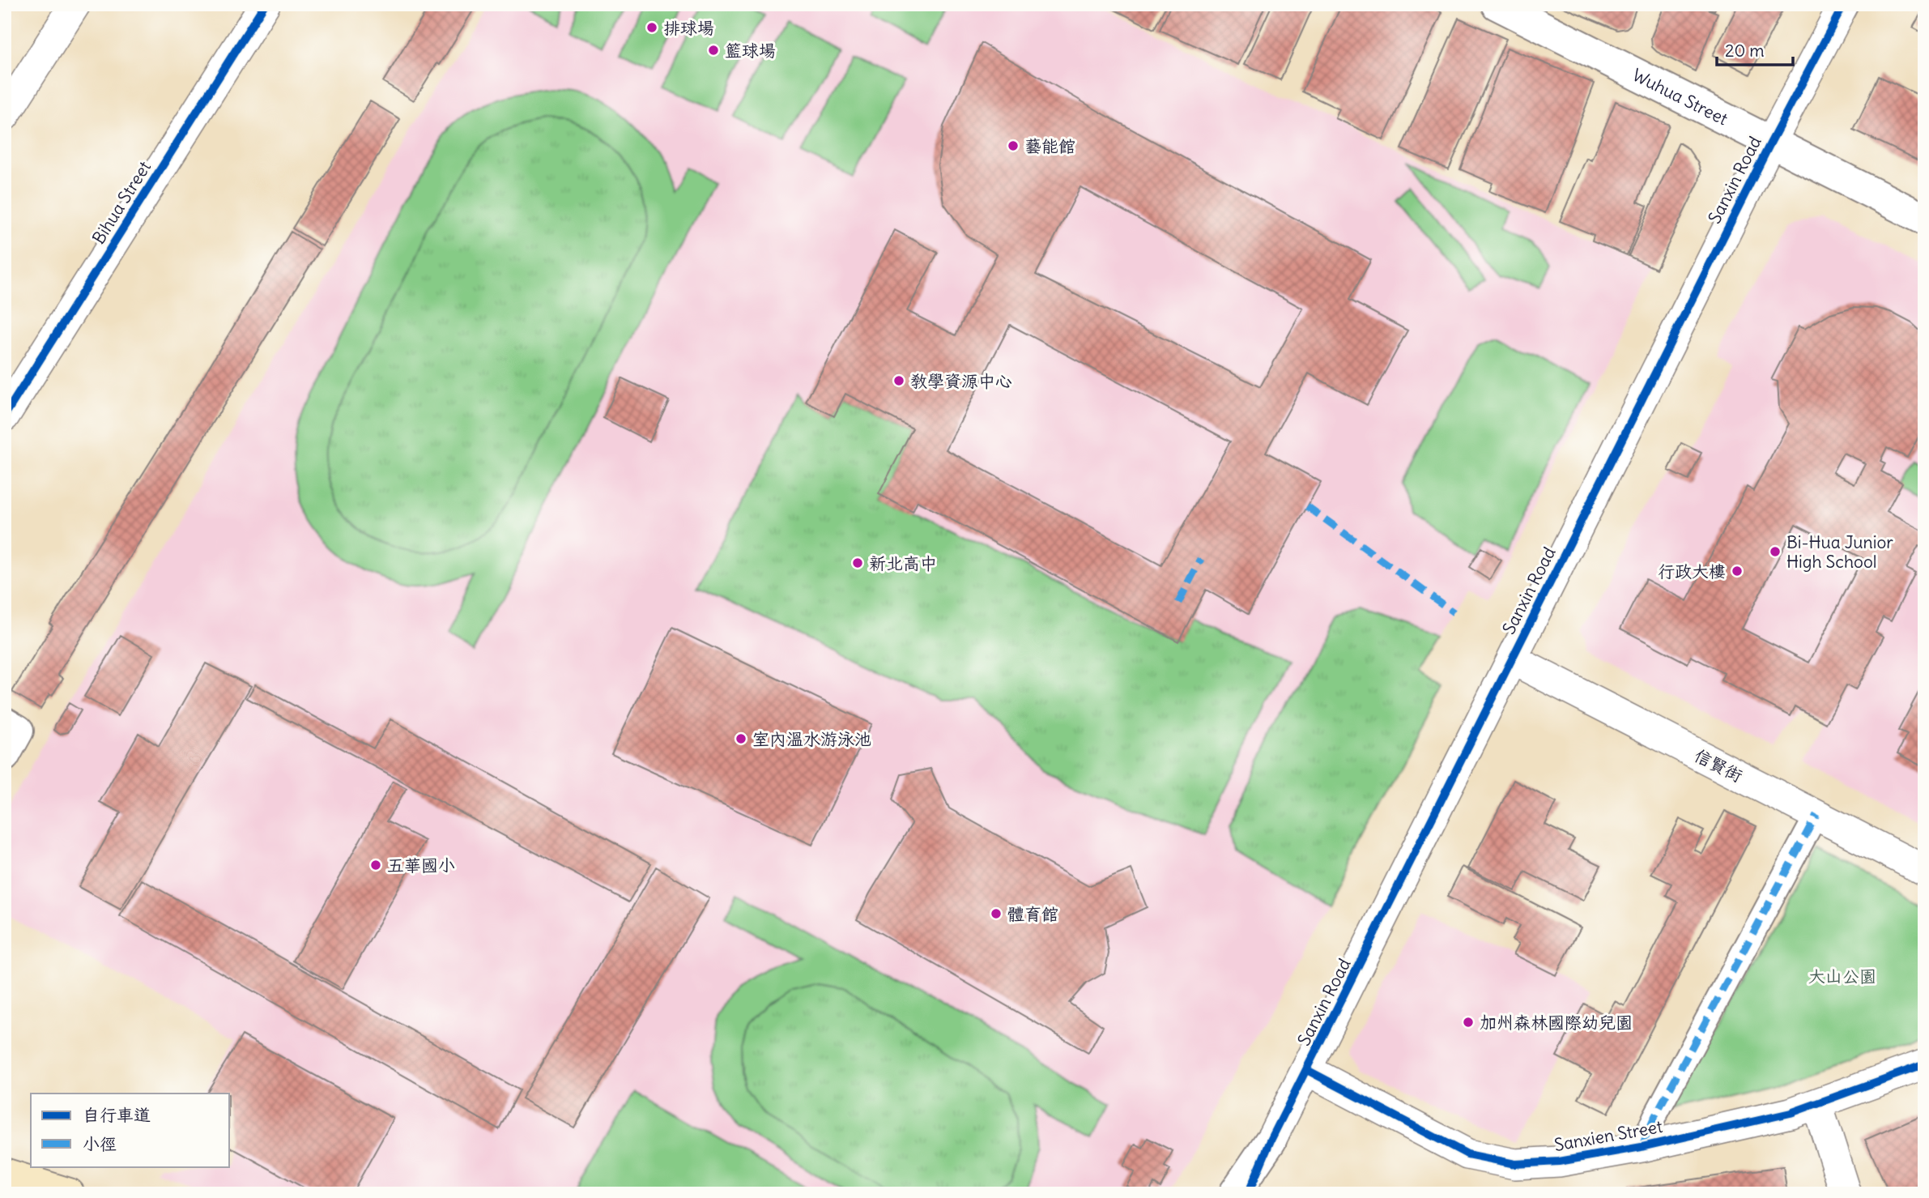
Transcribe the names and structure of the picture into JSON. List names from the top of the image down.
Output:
{
  "streets": {
    "street": [
      "Wuhua Street",
      "Sanxin Road",
      "Bihua Street",
      "信賢街",
      "Sanxien Street"
    ]
  },
  "crossings": [
    ["Wuhua Street", "Sanxin Road"],
    ["Sanxin Road", "信賢街"],
    ["Sanxin Road", "Sanxien Street"]
  ],
  "parks": ["大山公園"],
  "places": [
    "排球場",
    "籃球場",
    "藝能館",
    "教學資源中心",
    "Bi-Hua Junior High School",
    "新北高中",
    "行政大樓",
    "室內溫水游泳池",
    "五華國小",
    "體育館",
    "加州森林國際幼兒園"
  ],
  "legend": ["自行車道", "小徑"],
  "scale_bar": "20 m"
}
